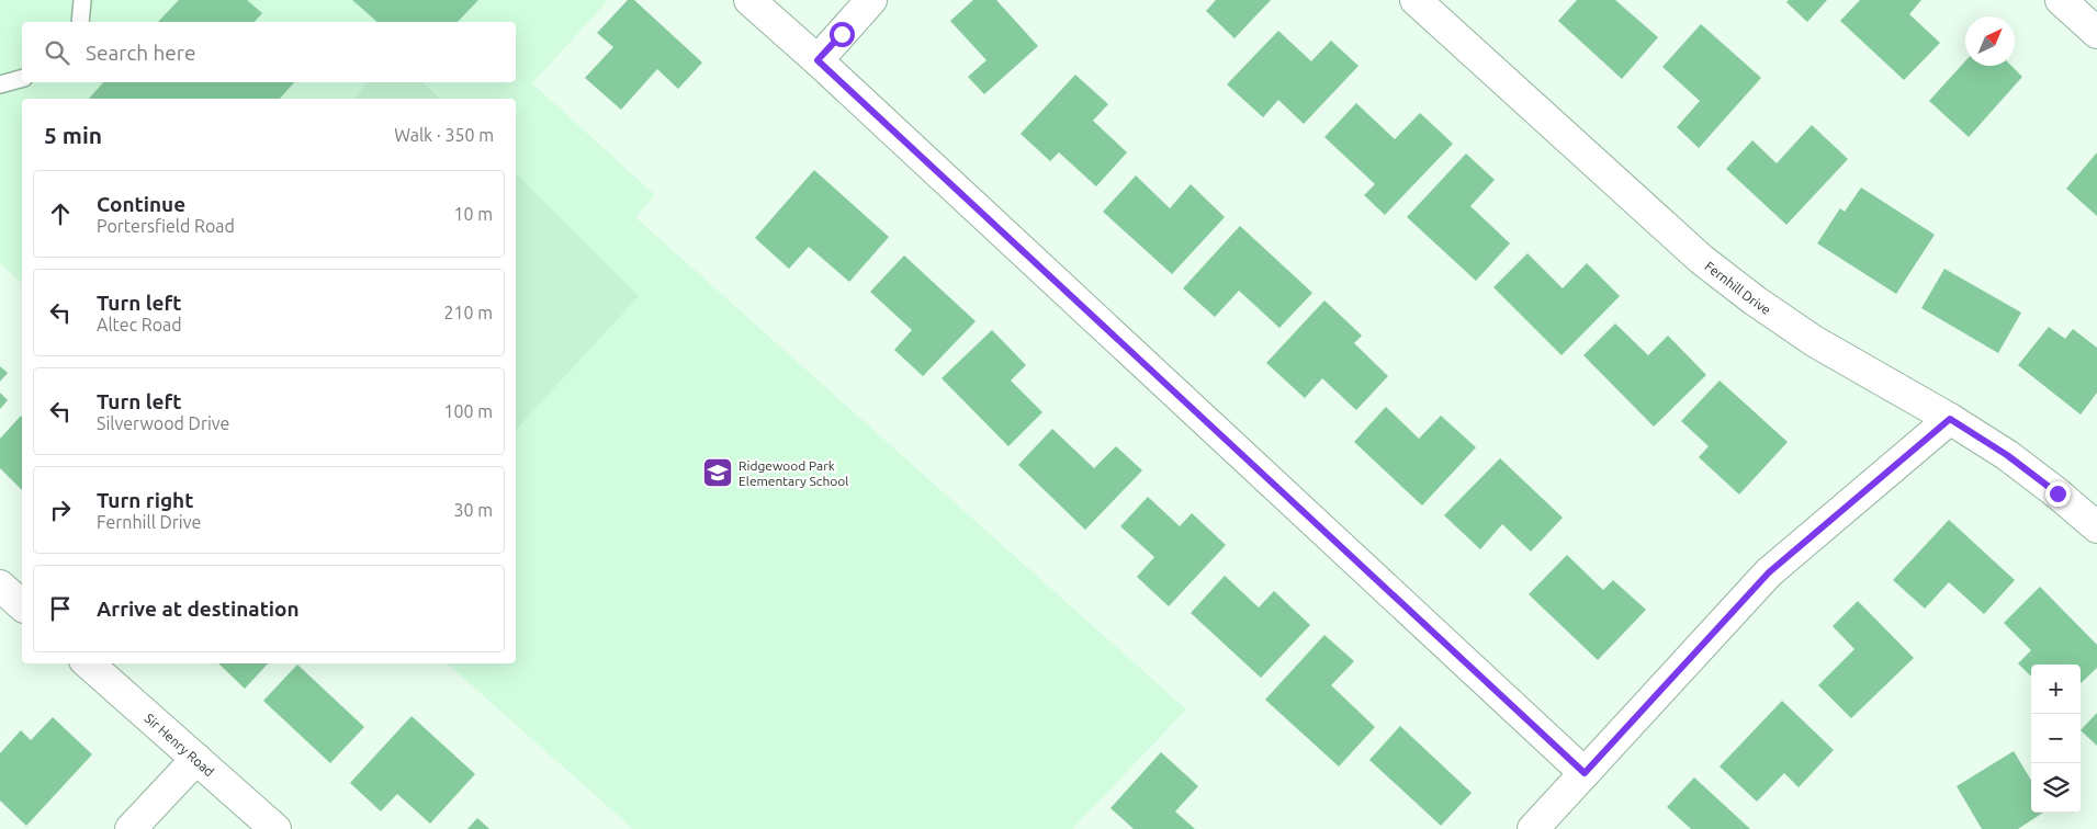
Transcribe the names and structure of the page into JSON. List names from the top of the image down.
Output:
{
  "streets": {
    "street": ["Fernhill Drive", "Sir Henry Road"]
  },
  "places": {
    "school or university": ["Ridgewood Park Elementary School"]
  },
  "north": "top right",
  "page": {
    "search": "Search here",
    "heading": ["5 min", "Walk · 350 m"],
    "list": [
      ["Continue", "Portersfield Road", "10 m"],
      ["Turn left", "Altec Road", "210 m"],
      ["Turn left", "Silverwood Drive", "100 m"],
      ["Turn right", "Fernhill Drive", "30 m"],
      "Arrive at destination"
    ],
    "map_buttons": ["+", "−"]
  }
}
